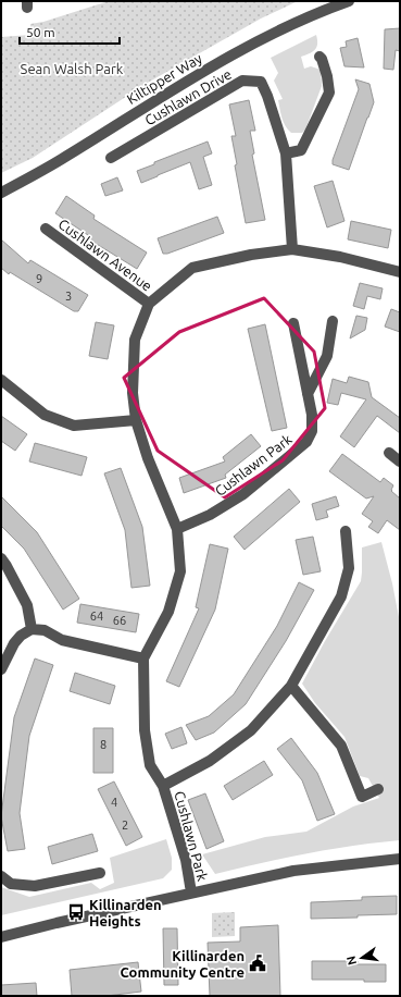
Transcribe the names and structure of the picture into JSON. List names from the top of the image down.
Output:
{
  "streets": {
    "street": [
      "Kiltipper Way",
      "Cushlawn Drive",
      "Cushlawn Avenue",
      "Cushlawn Park"
    ]
  },
  "crossings": [
    ["Cushlawn Avenue", "Cushlawn Park"]
  ],
  "parks": ["Sean Walsh Park"],
  "places": {
    "bus stop": ["Killinarden Heights"],
    "public building": ["Killinarden Community Centre"]
  },
  "house_numbers": [
    "9",
    "3",
    "64",
    "66",
    "8",
    "4",
    "2"
  ],
  "scale_bar": "50 m",
  "north": "left"
}
